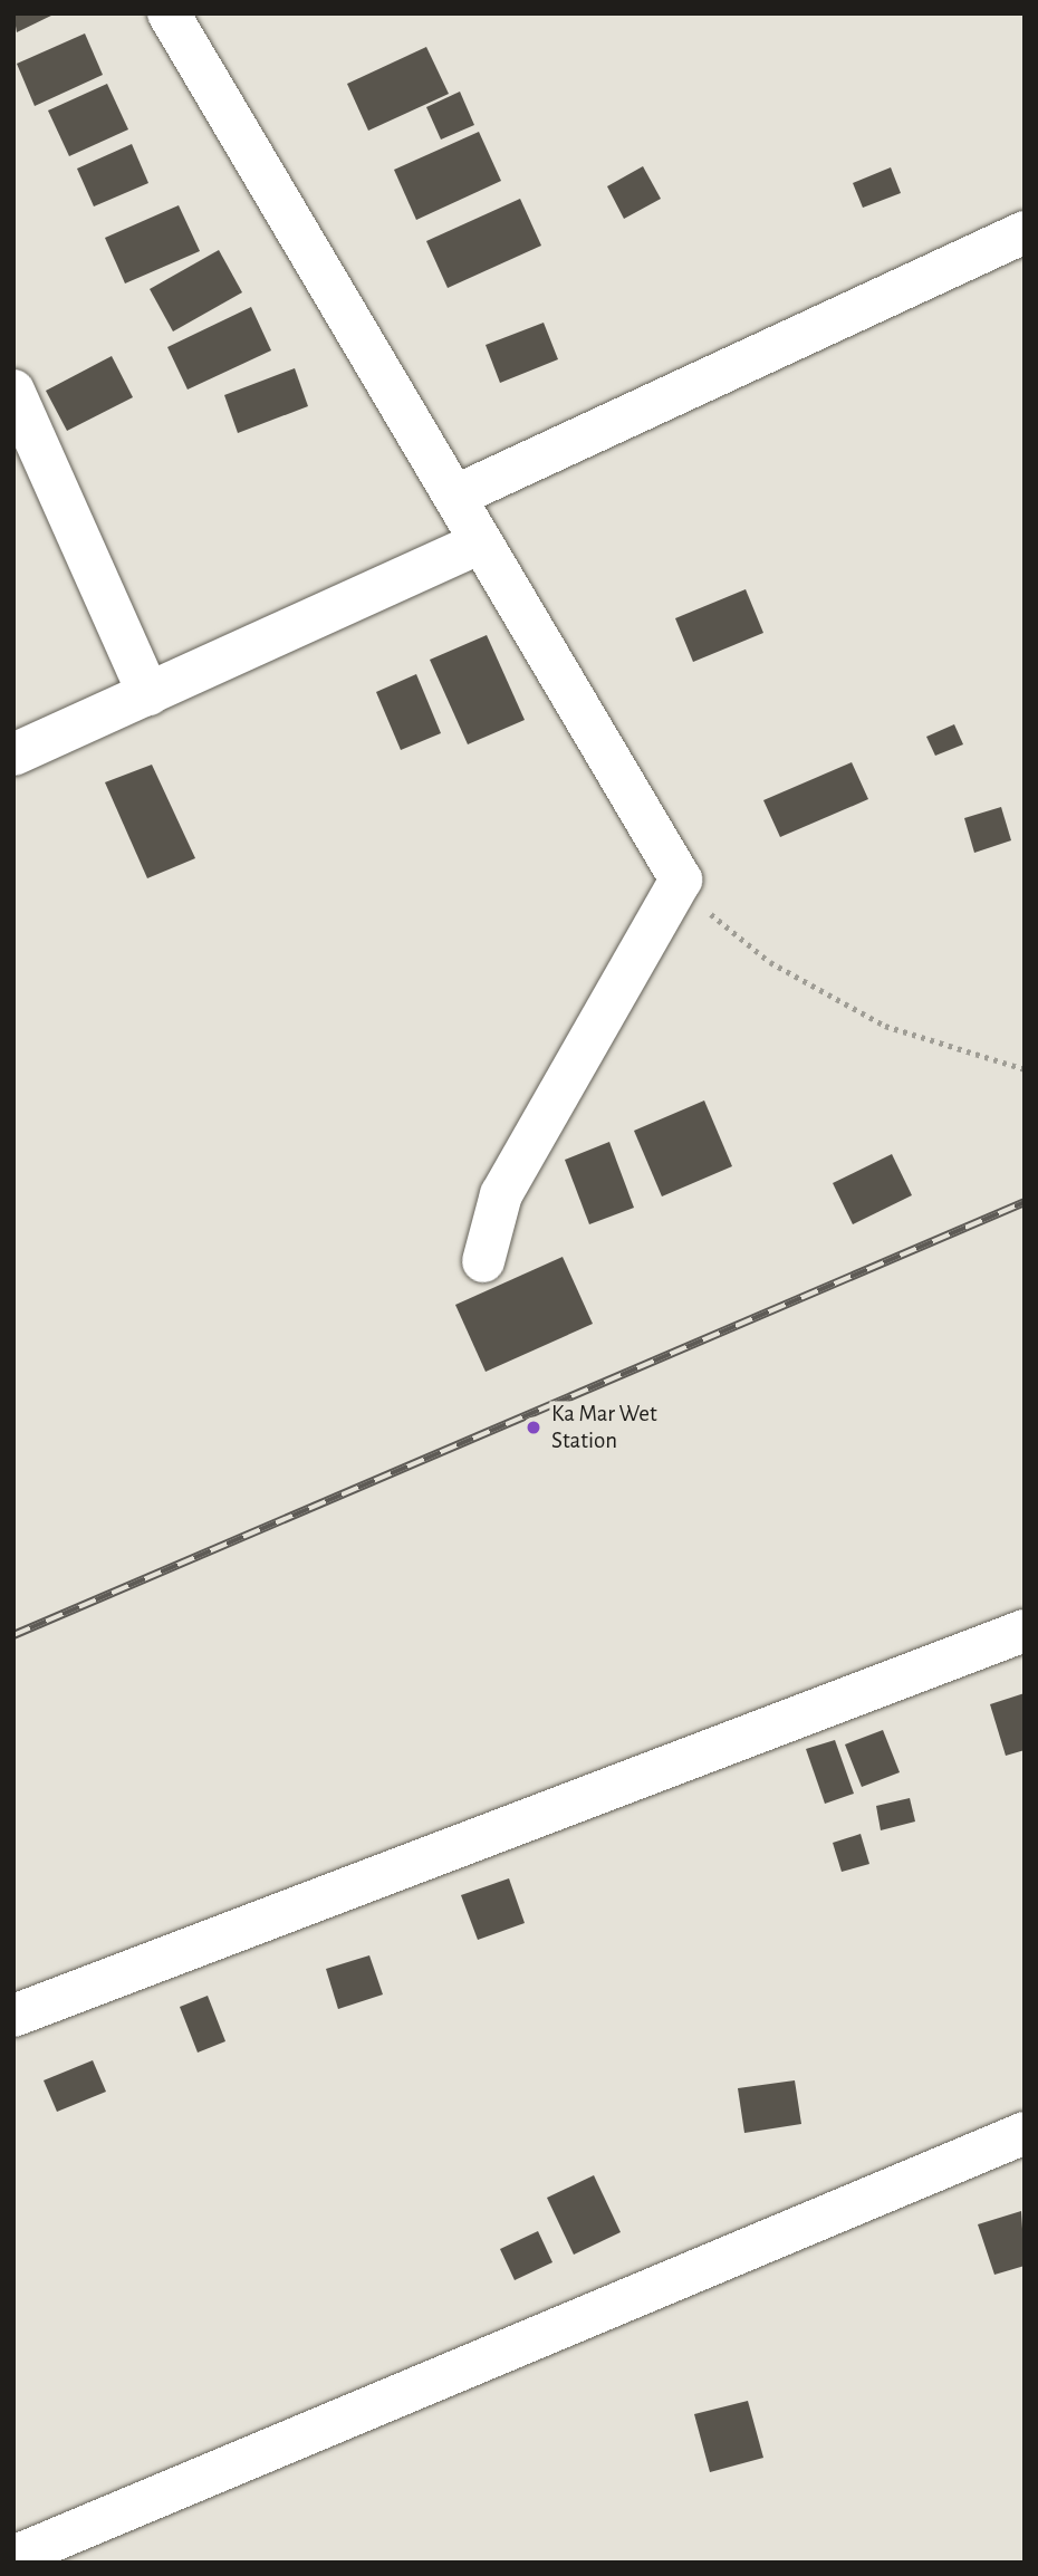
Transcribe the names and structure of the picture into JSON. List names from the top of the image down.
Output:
{
  "places": ["Ka Mar Wet Station"]
}
